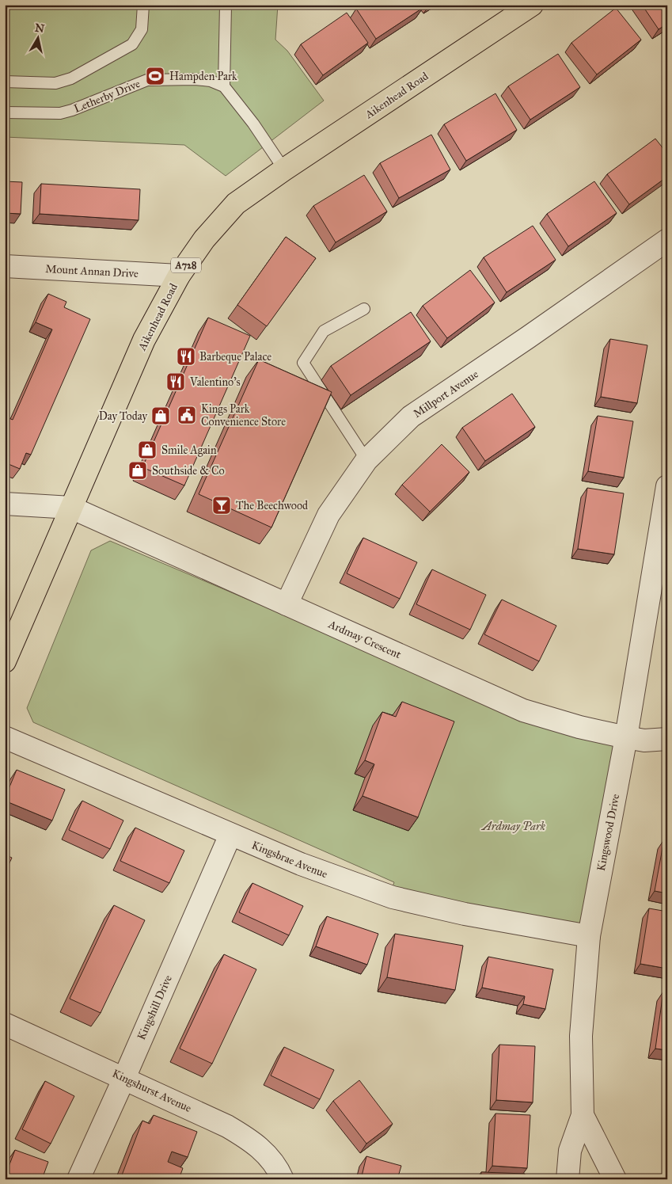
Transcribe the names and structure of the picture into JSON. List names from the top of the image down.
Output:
{
  "streets": {
    "main road": ["Aikenhead Road", "A728"],
    "street": [
      "Mount Annan Drive",
      "Millport Avenue",
      "Ardmay Crescent",
      "Kingswood Drive",
      "Kingsbrae Avenue",
      "Kingshill Drive",
      "Kingshurst Avenue"
    ],
    "lane": ["Letherby Drive"]
  },
  "crossings": [
    ["Aikenhead Road", "Mount Annan Drive"],
    ["Aikenhead Road", "Ardmay Crescent"],
    ["Millport Avenue", "Ardmay Crescent"],
    ["Ardmay Crescent", "Kingswood Drive"],
    ["Kingswood Drive", "Kingsbrae Avenue"],
    ["Kingsbrae Avenue", "Kingshill Drive"],
    ["Kingshill Drive", "Kingshurst Avenue"]
  ],
  "parks": ["Ardmay Park"],
  "places": {
    "sports": ["Hampden Park"],
    "restaurant": ["Barbeque Palace", "Valentino's"],
    "public building": ["Kings Park Convenience Store"],
    "shop": ["Day Today", "Smile Again", "Southside & Co"],
    "bar": ["The Beechwood"]
  },
  "north": "top"
}
